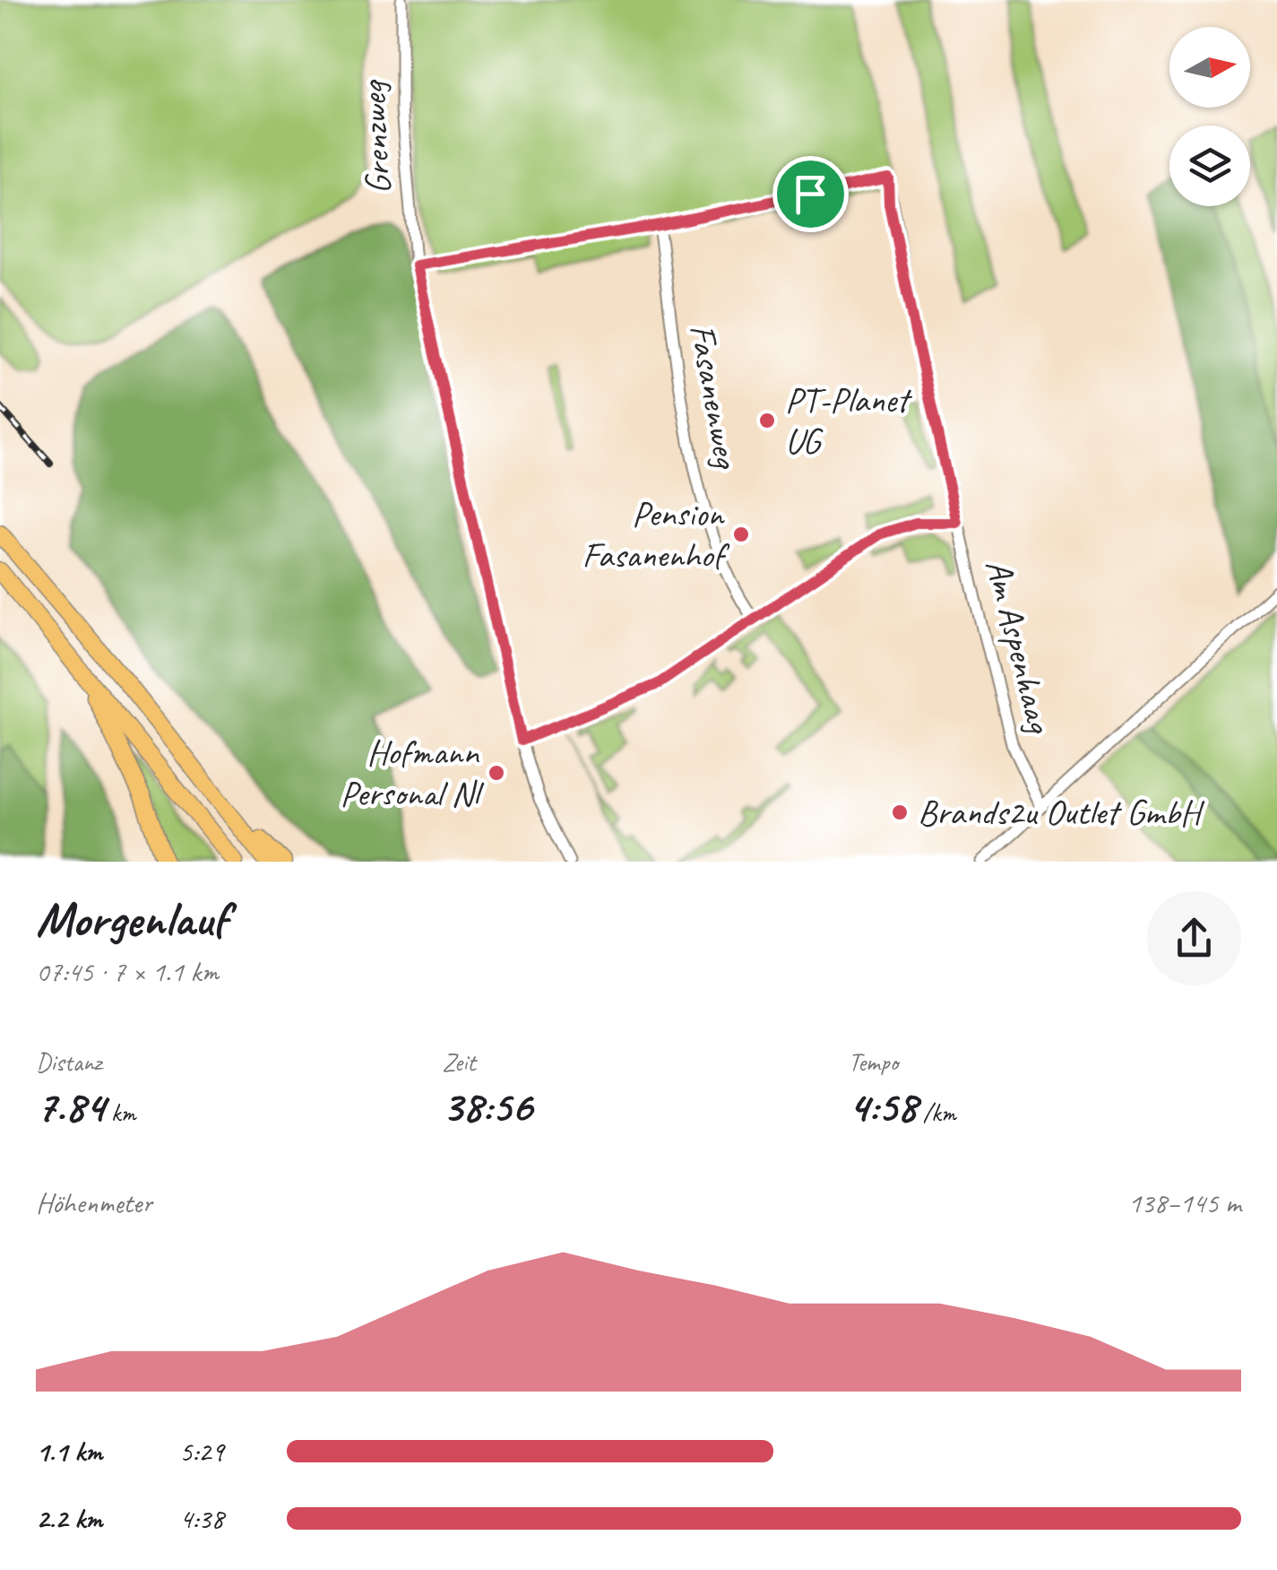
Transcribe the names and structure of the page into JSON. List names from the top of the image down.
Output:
{
  "streets": {
    "street": ["Grenzweg", "Fasanenweg", "Am Aspenhaag"]
  },
  "crossings": [
    ["Fasanenweg", "Am Aspenhaag"]
  ],
  "places": [
    "PT-Planet UG",
    "Pension Fasanenhof",
    "Hofmann Personal Nl",
    "Brands2u Outlet GmbH"
  ],
  "north": "right",
  "page": {
    "heading": ["Morgenlauf", "07:45 · 7 × 1.1 km"],
    "stats": [
      ["Distanz", "7.84 km"],
      ["Zeit", "38:56"],
      ["Tempo", "4:58 /km"]
    ],
    "chart": ["Höhenmeter", "138–145 m"],
    "list": [
      {
        "name": "1.1 km",
        "note": "5:29"
      },
      {
        "name": "2.2 km",
        "note": "4:38"
      }
    ]
  }
}
